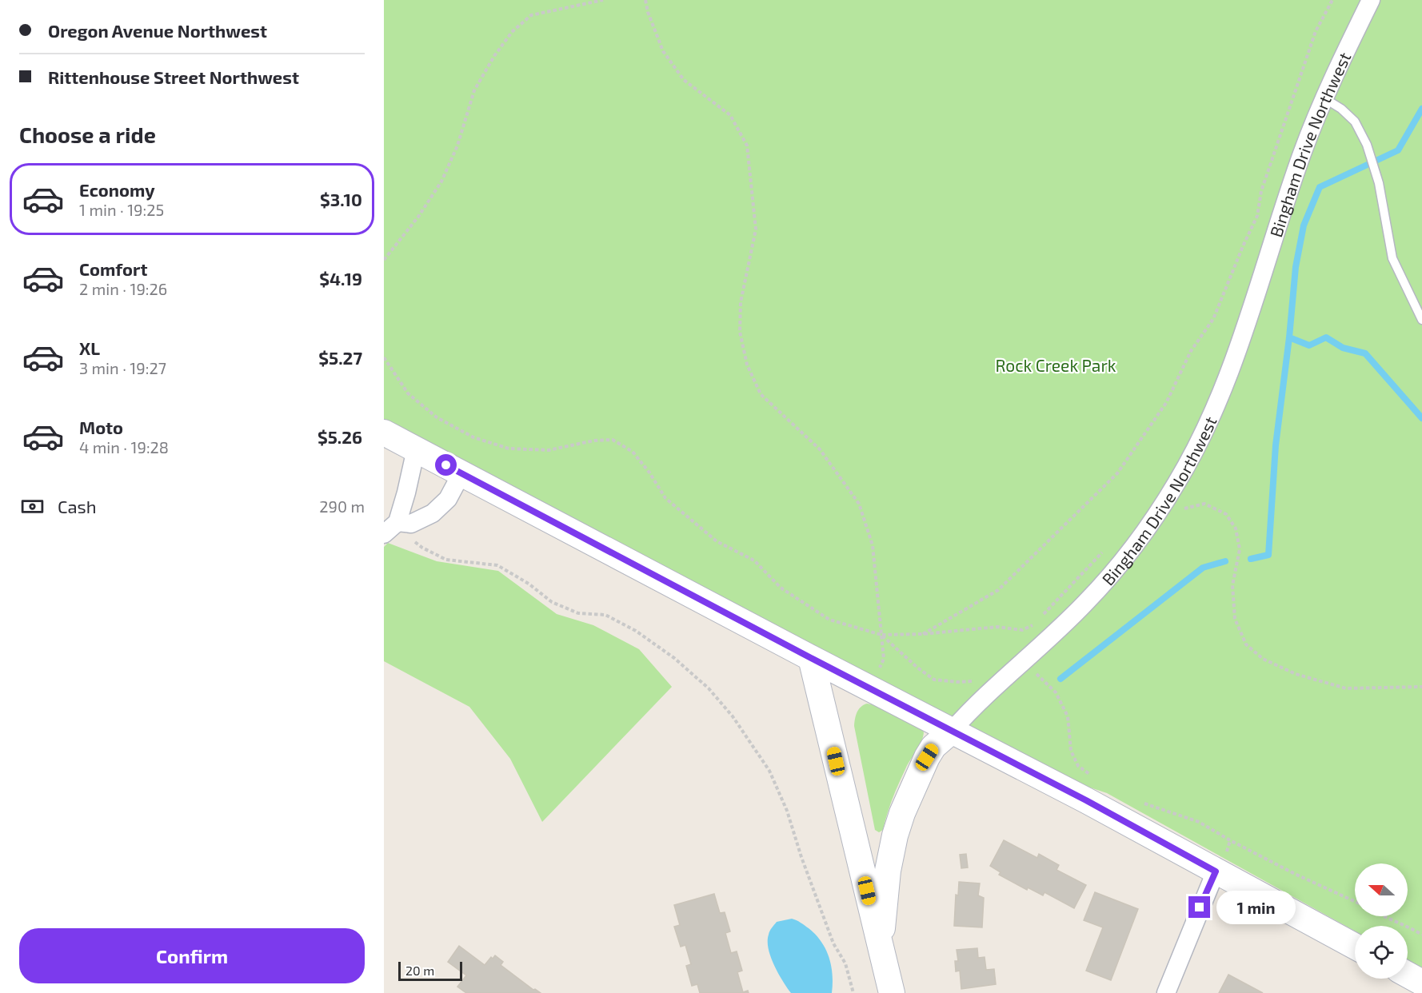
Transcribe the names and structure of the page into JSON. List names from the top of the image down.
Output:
{
  "streets": {
    "street": ["Bingham Drive Northwest"]
  },
  "parks": ["Rock Creek Park"],
  "scale_bar": "20 m",
  "north": "left",
  "page": {
    "banner": ["Oregon Avenue Northwest", "Rittenhouse Street Northwest"],
    "heading": "Choose a ride",
    "list": [
      {
        "name": "Economy",
        "note": "1 min · 19:25",
        "value": "$3.10"
      },
      {
        "name": "Comfort",
        "note": "2 min · 19:26",
        "value": "$4.19"
      },
      {
        "name": "XL",
        "note": "3 min · 19:27",
        "value": "$5.27"
      },
      {
        "name": "Moto",
        "note": "4 min · 19:28",
        "value": "$5.26"
      }
    ],
    "pay": ["Cash", "290 m"],
    "bubble": "1 min",
    "buttons": "Confirm",
    "scale": "20 m"
  }
}
